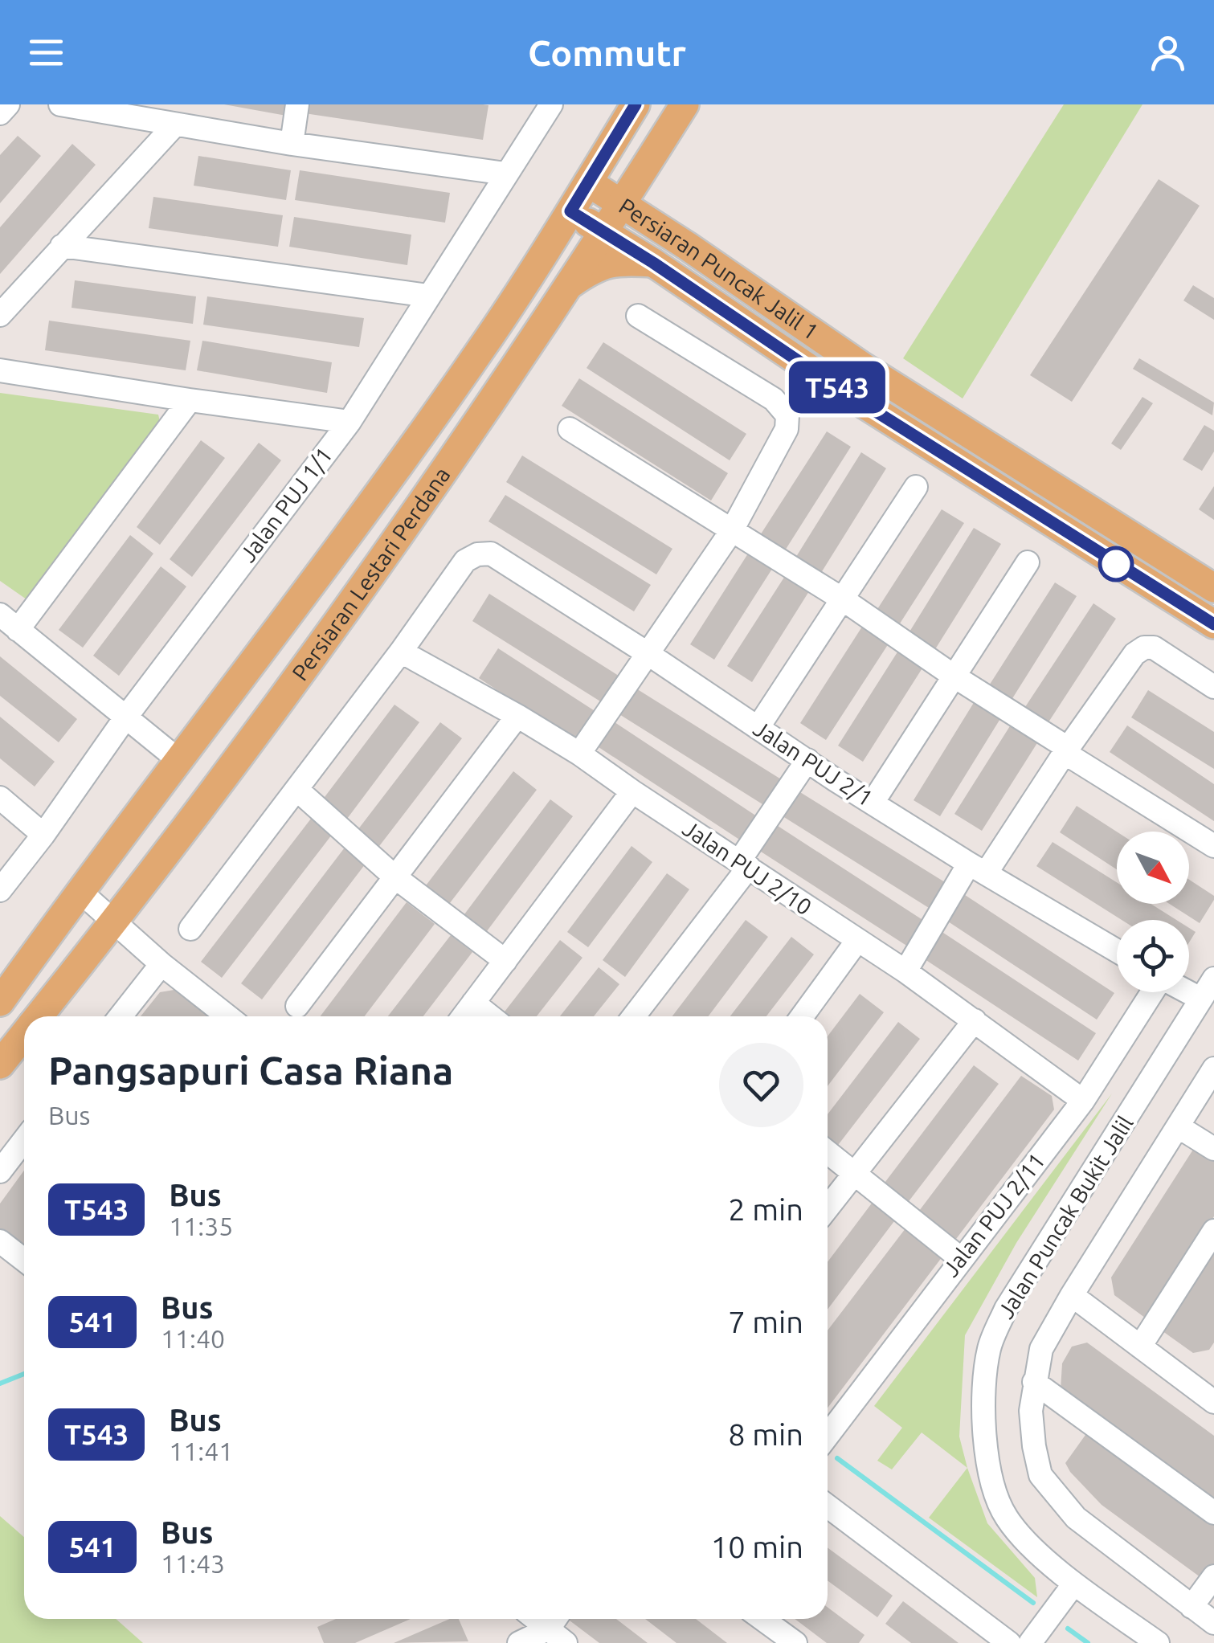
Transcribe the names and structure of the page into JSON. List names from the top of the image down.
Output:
{
  "streets": {
    "main road": ["Persiaran Puncak Jalil 1", "Persiaran Lestari Perdana"],
    "street": [
      "Jalan PUJ 1/1",
      "Jalan PUJ 2/1",
      "Jalan PUJ 2/10",
      "Jalan PUJ 2/11",
      "Jalan Puncak Bukit Jalil"
    ]
  },
  "crossings": [
    ["Persiaran Puncak Jalil 1", "Persiaran Lestari Perdana"],
    ["Jalan PUJ 2/1", "Jalan PUJ 2/10"],
    ["Jalan PUJ 2/10", "Jalan PUJ 2/11"]
  ],
  "lines": ["bus line T543"],
  "north": "bottom right",
  "page": {
    "header": "Commutr",
    "on_map": "T543",
    "heading": ["Pangsapuri Casa Riana", "Bus"],
    "list": [
      {
        "mark": "T543",
        "name": "Bus",
        "note": "11:35",
        "value": "2 min"
      },
      {
        "mark": "541",
        "name": "Bus",
        "note": "11:40",
        "value": "7 min"
      },
      {
        "mark": "T543",
        "name": "Bus",
        "note": "11:41",
        "value": "8 min"
      },
      {
        "mark": "541",
        "name": "Bus",
        "note": "11:43",
        "value": "10 min"
      }
    ]
  }
}
